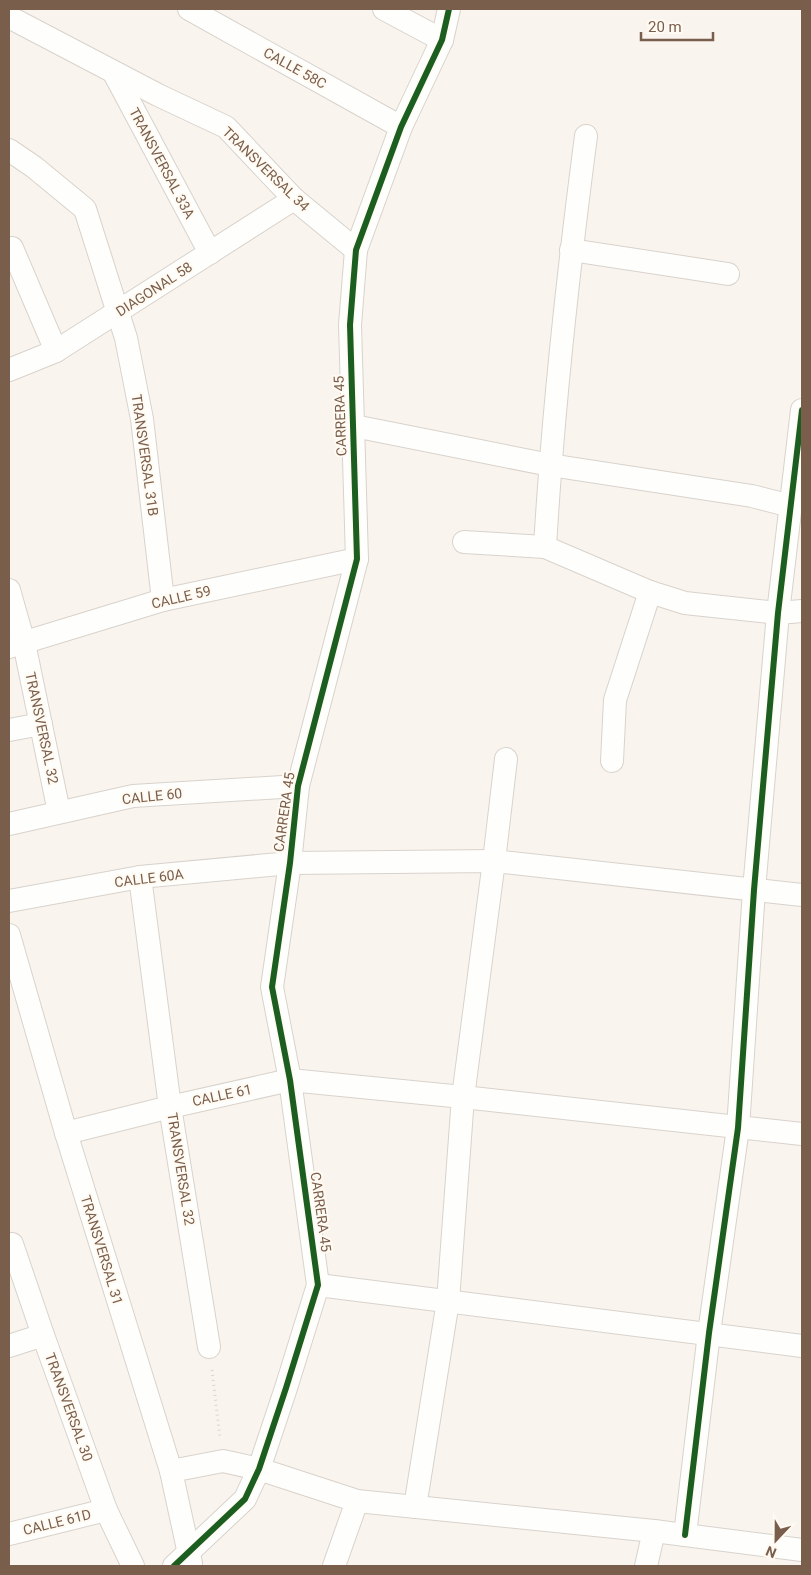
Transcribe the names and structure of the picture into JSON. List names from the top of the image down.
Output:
{
  "streets": {
    "street": [
      "CALLE 58C",
      "TRANSVERSAL 33A",
      "TRANSVERSAL 34",
      "DIAGONAL 58",
      "CARRERA 45",
      "TRANSVERSAL 31B",
      "CALLE 59",
      "TRANSVERSAL 32",
      "CALLE 60",
      "CALLE 60A",
      "CALLE 61",
      "TRANSVERSAL 31",
      "TRANSVERSAL 30",
      "CALLE 61D"
    ]
  },
  "crossings": [
    ["CALLE 58C", "CARRERA 45"],
    ["TRANSVERSAL 33A", "TRANSVERSAL 34"],
    ["TRANSVERSAL 33A", "DIAGONAL 58"],
    ["TRANSVERSAL 34", "DIAGONAL 58"],
    ["TRANSVERSAL 34", "CARRERA 45"],
    ["DIAGONAL 58", "TRANSVERSAL 31B"],
    ["CARRERA 45", "CALLE 59"],
    ["CARRERA 45", "CALLE 60"],
    ["CARRERA 45", "CALLE 60A"],
    ["CARRERA 45", "CALLE 61"],
    ["CARRERA 45", "TRANSVERSAL 31"],
    ["TRANSVERSAL 31B", "CALLE 59"],
    ["CALLE 59", "TRANSVERSAL 32"],
    ["TRANSVERSAL 32", "CALLE 60"],
    ["TRANSVERSAL 32", "CALLE 60A"],
    ["TRANSVERSAL 32", "CALLE 61"],
    ["CALLE 61", "TRANSVERSAL 31"],
    ["TRANSVERSAL 30", "CALLE 61D"]
  ],
  "scale_bar": "20 m",
  "north": "bottom"
}
